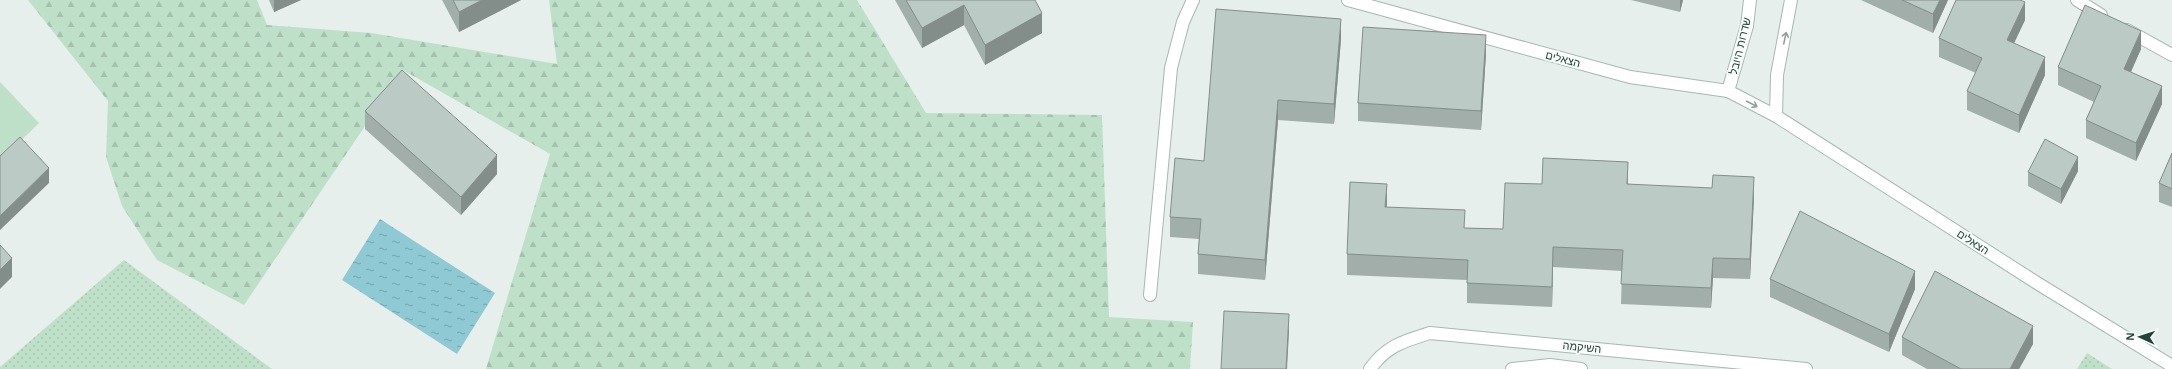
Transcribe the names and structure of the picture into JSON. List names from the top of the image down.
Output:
{
  "streets": {
    "street": ["שדרות היובל", "הצאלים", "השיקמה"]
  },
  "crossings": [
    ["שדרות היובל", "הצאלים"]
  ],
  "north": "left"
}
